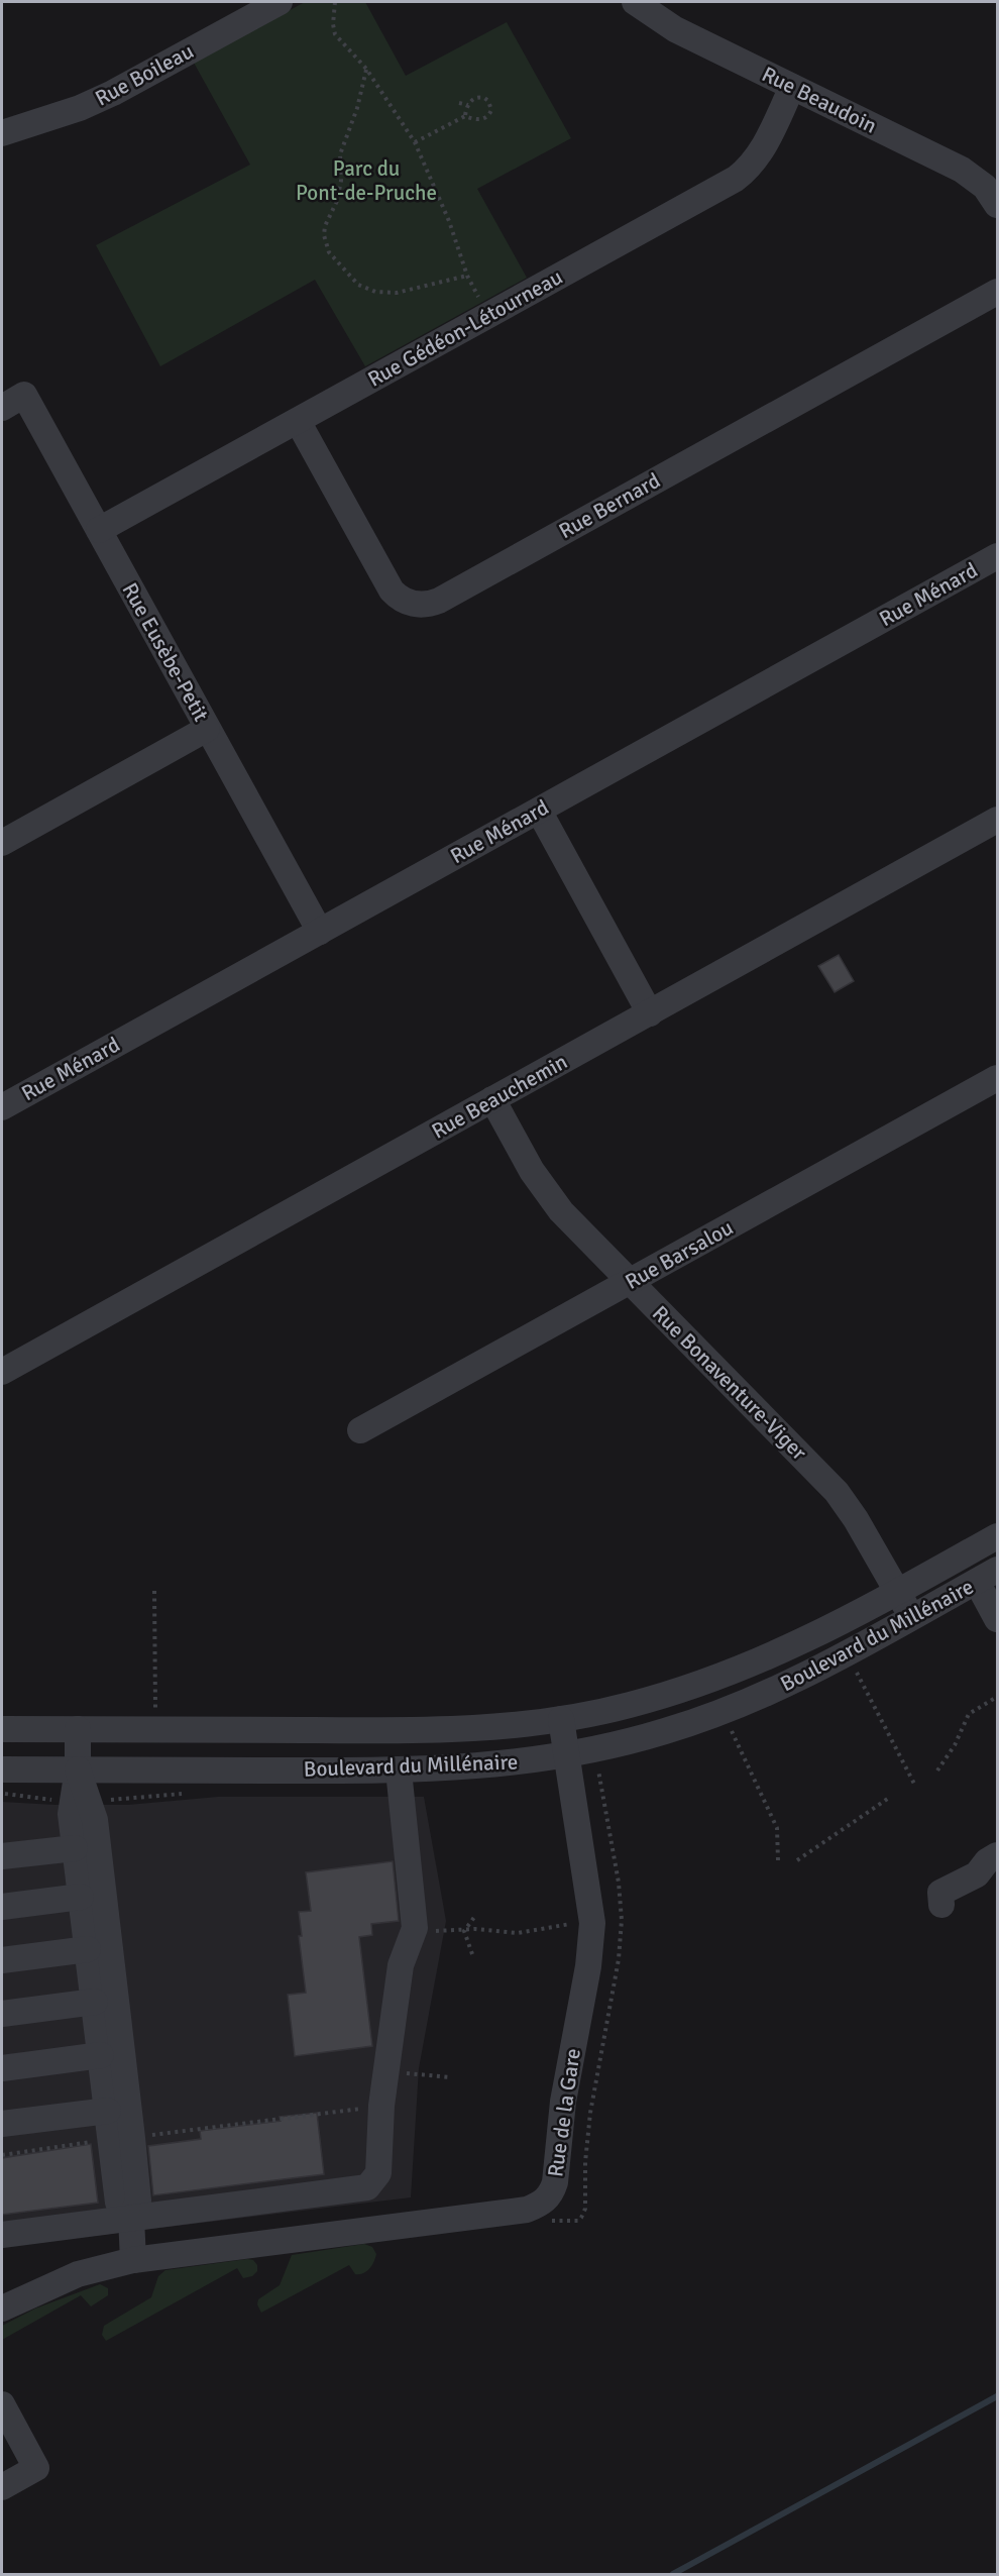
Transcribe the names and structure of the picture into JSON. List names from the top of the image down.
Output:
{
  "streets": {
    "street": [
      "Rue Boileau",
      "Rue Beaudoin",
      "Rue Gédéon-Létourneau",
      "Rue Bernard",
      "Rue Ménard",
      "Rue Eusèbe-Petit",
      "Rue Beauchemin",
      "Rue Barsalou",
      "Rue Bonaventure-Viger",
      "Boulevard du Millénaire",
      "Rue de la Gare"
    ]
  },
  "crossings": [
    ["Rue Beaudoin", "Rue Gédéon-Létourneau"],
    ["Rue Gédéon-Létourneau", "Rue Bernard"],
    ["Rue Gédéon-Létourneau", "Rue Eusèbe-Petit"],
    ["Rue Ménard", "Rue Eusèbe-Petit"],
    ["Rue Beauchemin", "Rue Bonaventure-Viger"],
    ["Rue Barsalou", "Rue Bonaventure-Viger"],
    ["Rue Bonaventure-Viger", "Boulevard du Millénaire"],
    ["Boulevard du Millénaire", "Rue de la Gare"]
  ],
  "parks": ["Parc du Pont-de-Pruche"]
}
